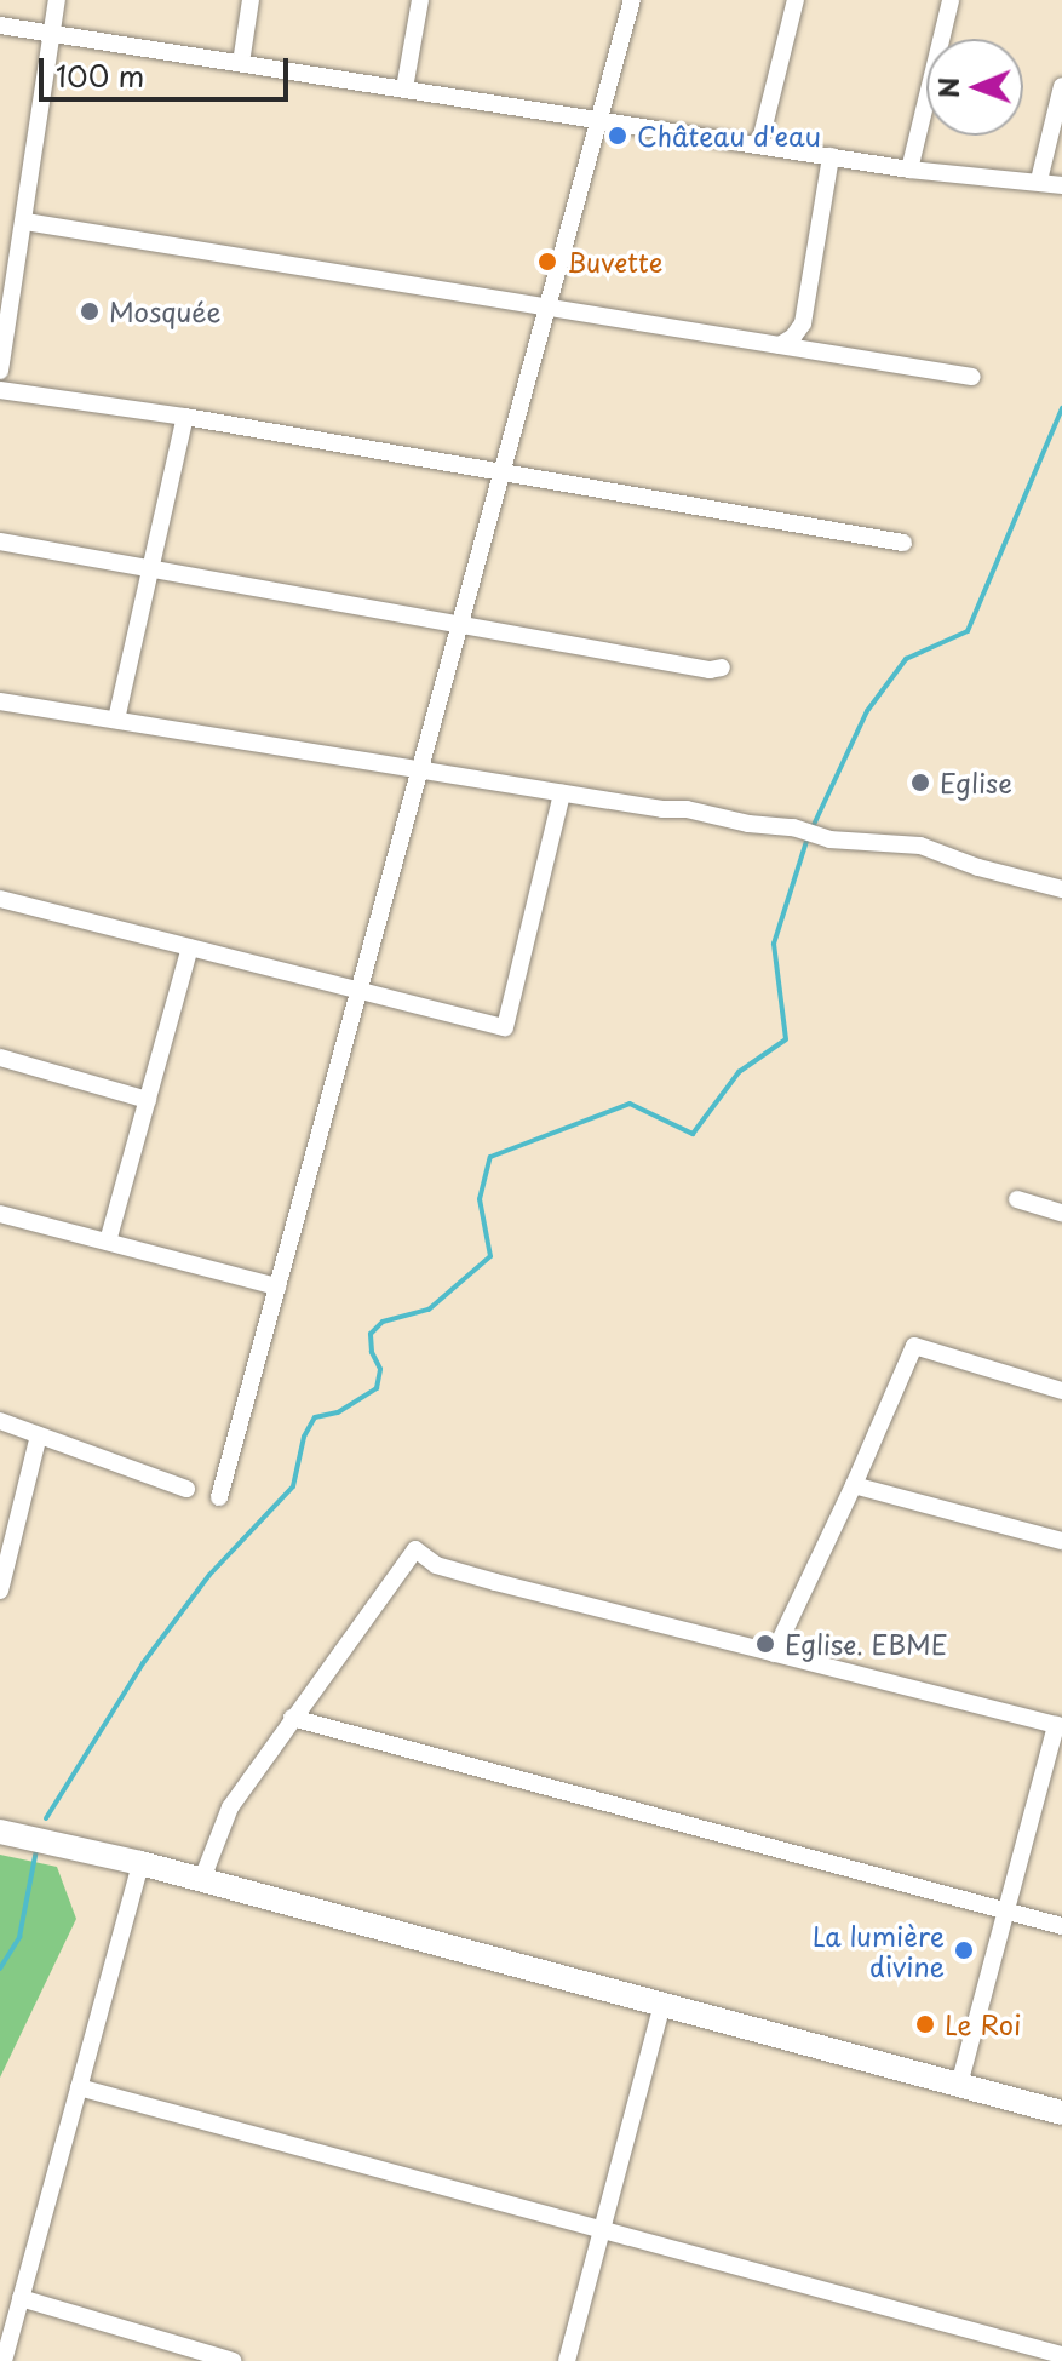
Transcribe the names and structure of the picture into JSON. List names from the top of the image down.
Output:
{
  "places": [
    "Château d'eau",
    "Buvette",
    "Mosquée",
    "Eglise",
    "Eglise. EBME",
    "La lumière divine",
    "Le Roi"
  ],
  "scale_bar": "100 m",
  "north": "left"
}
